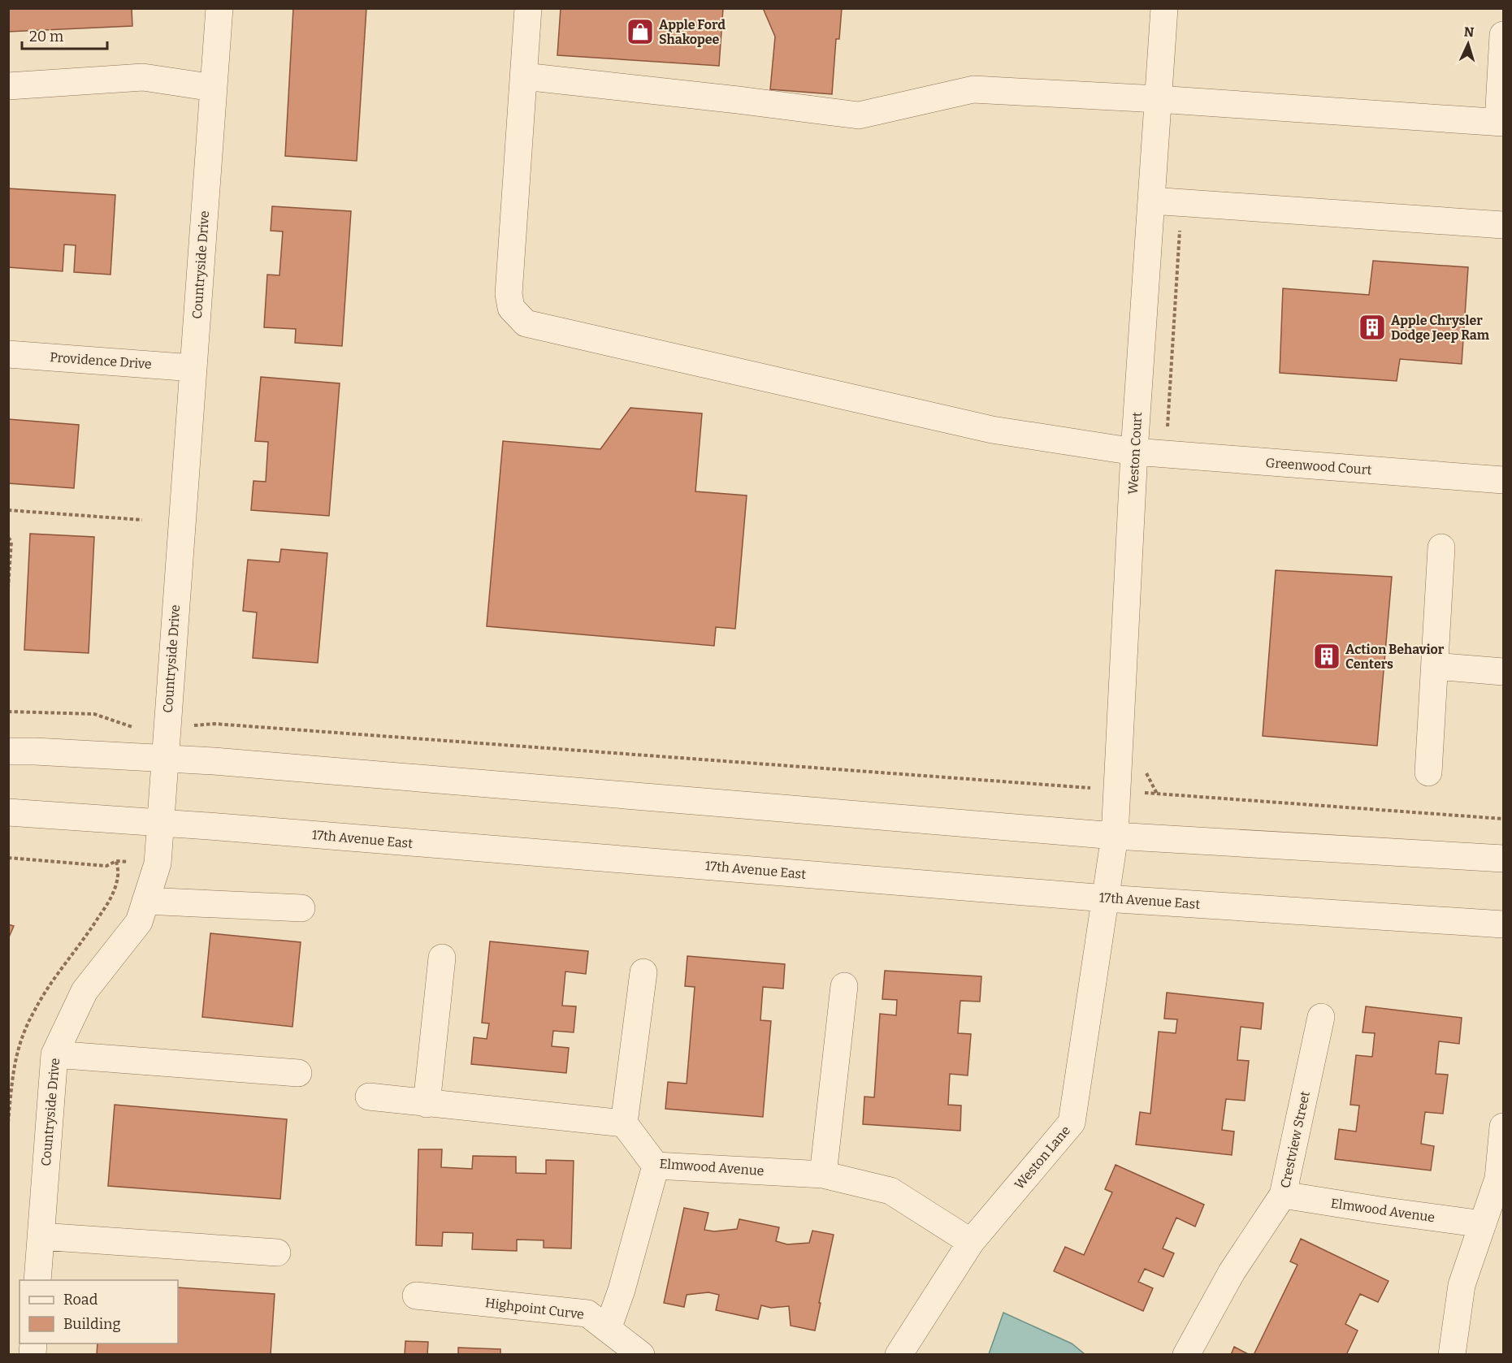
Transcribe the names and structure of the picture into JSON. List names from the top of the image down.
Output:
{
  "streets": {
    "street": [
      "Countryside Drive",
      "Providence Drive",
      "Weston Court",
      "Greenwood Court",
      "17th Avenue East",
      "Crestview Street",
      "Weston Lane",
      "Elmwood Avenue",
      "Highpoint Curve"
    ]
  },
  "crossings": [
    ["Countryside Drive", "Providence Drive"],
    ["Countryside Drive", "17th Avenue East"],
    ["Weston Court", "Greenwood Court"],
    ["Weston Court", "17th Avenue East"],
    ["Weston Court", "Weston Lane"],
    ["17th Avenue East", "Weston Lane"],
    ["Crestview Street", "Elmwood Avenue"],
    ["Weston Lane", "Elmwood Avenue"]
  ],
  "places": {
    "shop": ["Apple Ford Shakopee"],
    "building": ["Apple Chrysler Dodge Jeep Ram", "Action Behavior Centers"]
  },
  "legend": ["Road", "Building"],
  "scale_bar": "20 m",
  "north": "top"
}
